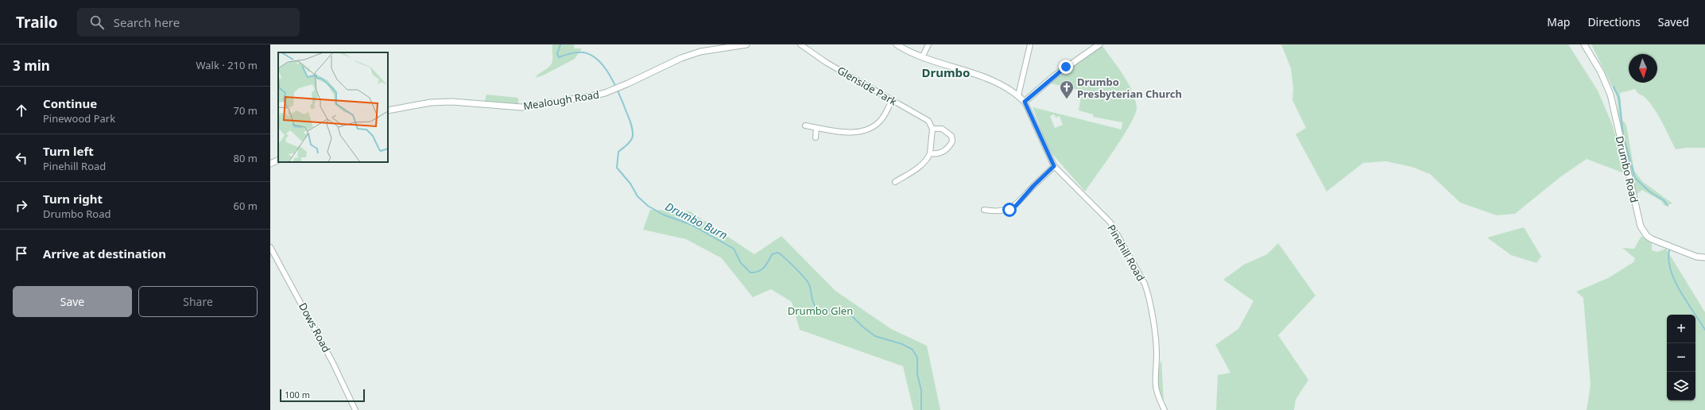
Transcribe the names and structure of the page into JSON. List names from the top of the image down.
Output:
{
  "streets": {
    "street": [
      "Glenside Park",
      "Mealough Road",
      "Drumbo Road",
      "Pinehill Road",
      "Dows Road"
    ]
  },
  "districts": ["Drumbo"],
  "water": ["Drumbo Burn"],
  "parks": ["Drumbo Glen"],
  "places": {
    "church": ["Drumbo Presbyterian Church"]
  },
  "scale_bar": "100 m",
  "north": "bottom",
  "page": {
    "header": "Trailo",
    "search": "Search here",
    "nav": ["Map", "Directions", "Saved"],
    "heading": ["3 min", "Walk · 210 m"],
    "list": [
      ["Continue", "Pinewood Park", "70 m"],
      ["Turn left", "Pinehill Road", "80 m"],
      ["Turn right", "Drumbo Road", "60 m"],
      "Arrive at destination"
    ],
    "buttons": ["Save", "Share"],
    "map_buttons": ["+", "−"],
    "scale": "100 m"
  }
}
